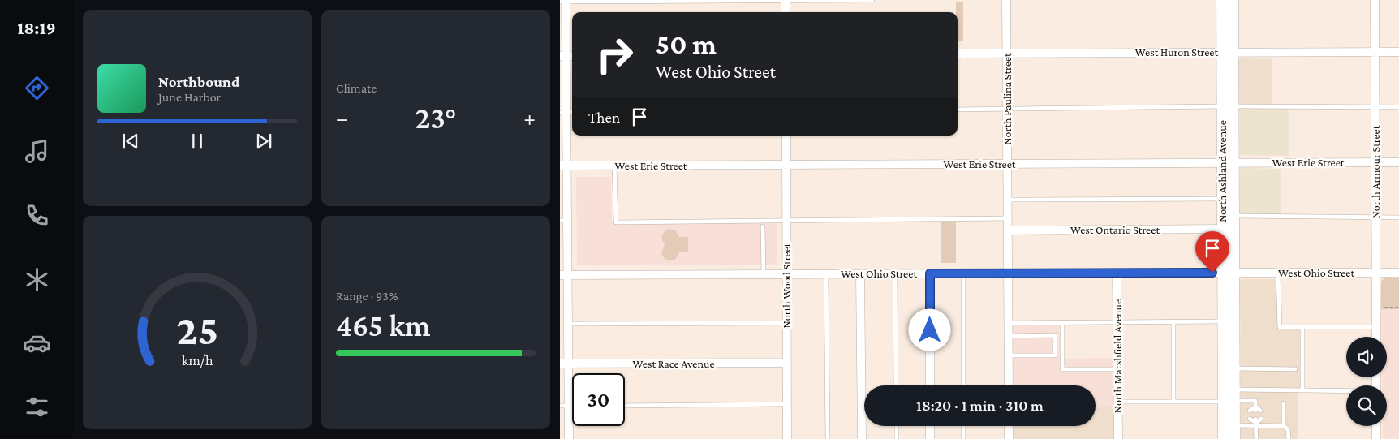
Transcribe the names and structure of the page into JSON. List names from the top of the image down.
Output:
{
  "streets": {
    "main road": ["North Ashland Avenue"],
    "street": [
      "West Huron Street",
      "North Paulina Street",
      "West Erie Street",
      "North Armour Street",
      "West Ontario Street",
      "West Ohio Street",
      "North Wood Street",
      "North Marshfield Avenue",
      "West Race Avenue"
    ]
  },
  "crossings": [
    ["West Huron Street", "North Paulina Street"],
    ["West Huron Street", "North Ashland Avenue"],
    ["West Huron Street", "North Armour Street"],
    ["North Paulina Street", "West Erie Street"],
    ["North Paulina Street", "West Ontario Street"],
    ["North Paulina Street", "West Ohio Street"],
    ["West Erie Street", "North Ashland Avenue"],
    ["West Erie Street", "North Armour Street"],
    ["West Erie Street", "North Wood Street"],
    ["North Ashland Avenue", "West Ontario Street"],
    ["North Ashland Avenue", "West Ohio Street"],
    ["North Armour Street", "West Ohio Street"],
    ["West Ohio Street", "North Wood Street"],
    ["West Ohio Street", "North Marshfield Avenue"],
    ["North Wood Street", "West Race Avenue"]
  ],
  "page": {
    "tabs": "18:19",
    "tile": [
      "Climate",
      ["Range · 93%", "465 km"]
    ],
    "turn": ["50 m", "West Ohio Street"],
    "song": ["Northbound", "June Harbor"],
    "then": "Then",
    "heat": ["−", "23°", "+"],
    "limit": "30",
    "trip": "18:20 · 1 min · 310 m",
    "gauge": ["25", "km/h"]
  }
}
